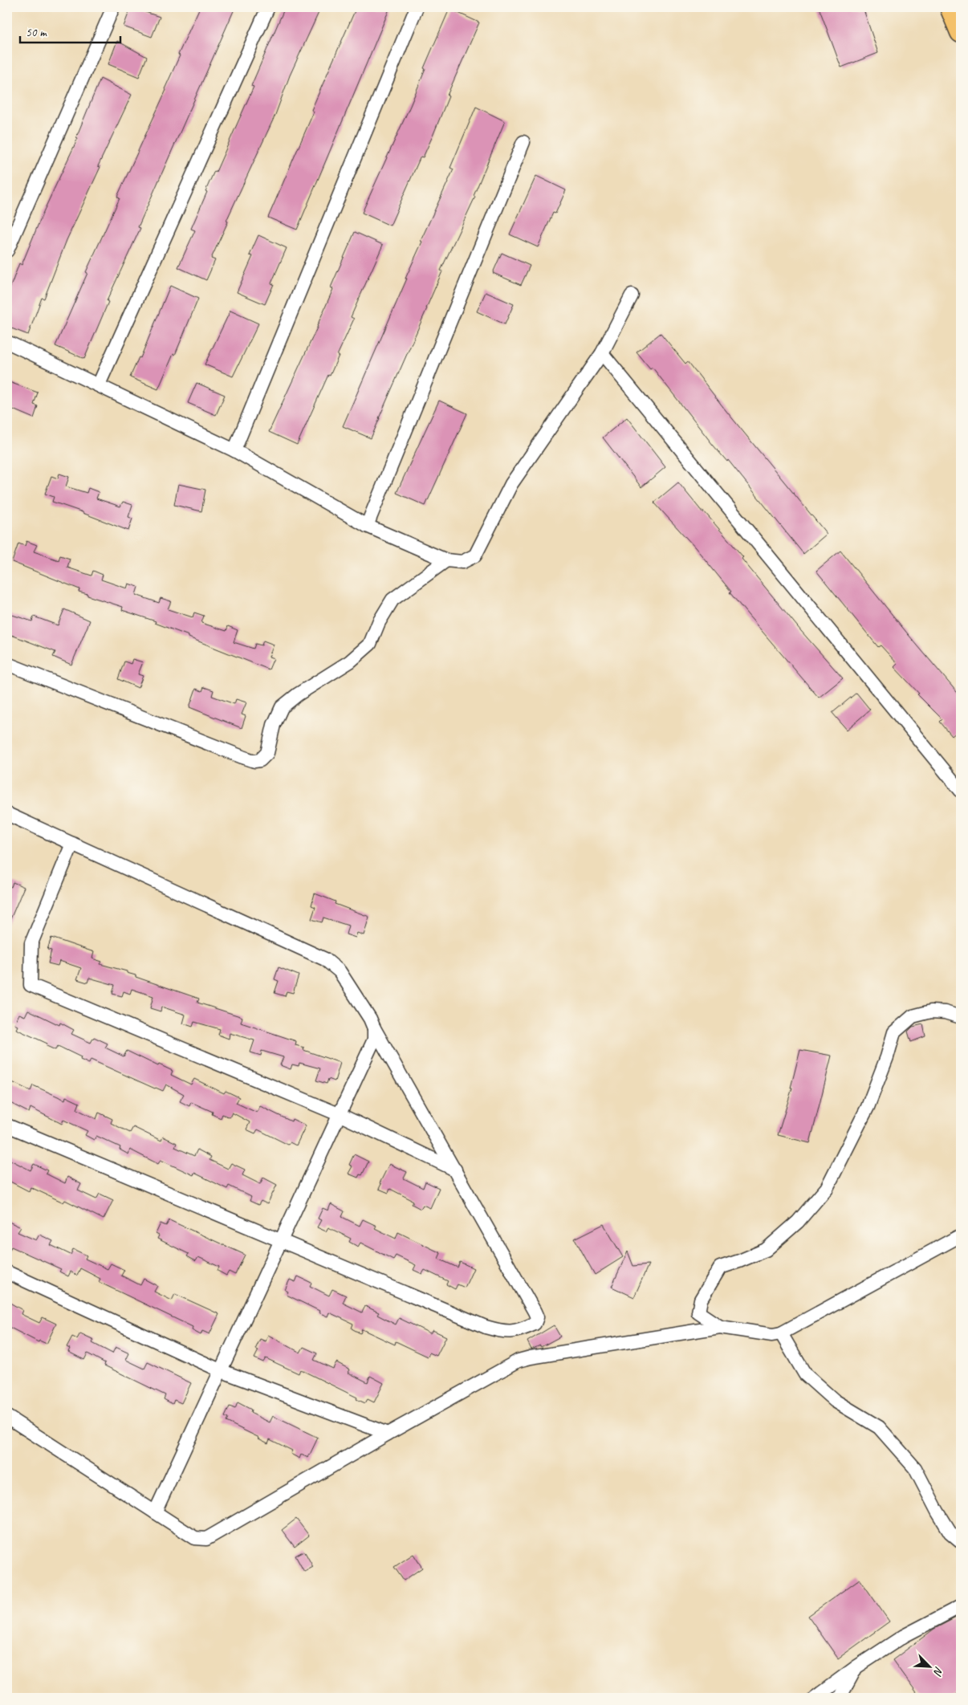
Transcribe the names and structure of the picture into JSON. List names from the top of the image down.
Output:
{
  "scale_bar": "50 m",
  "north": "bottom right"
}
